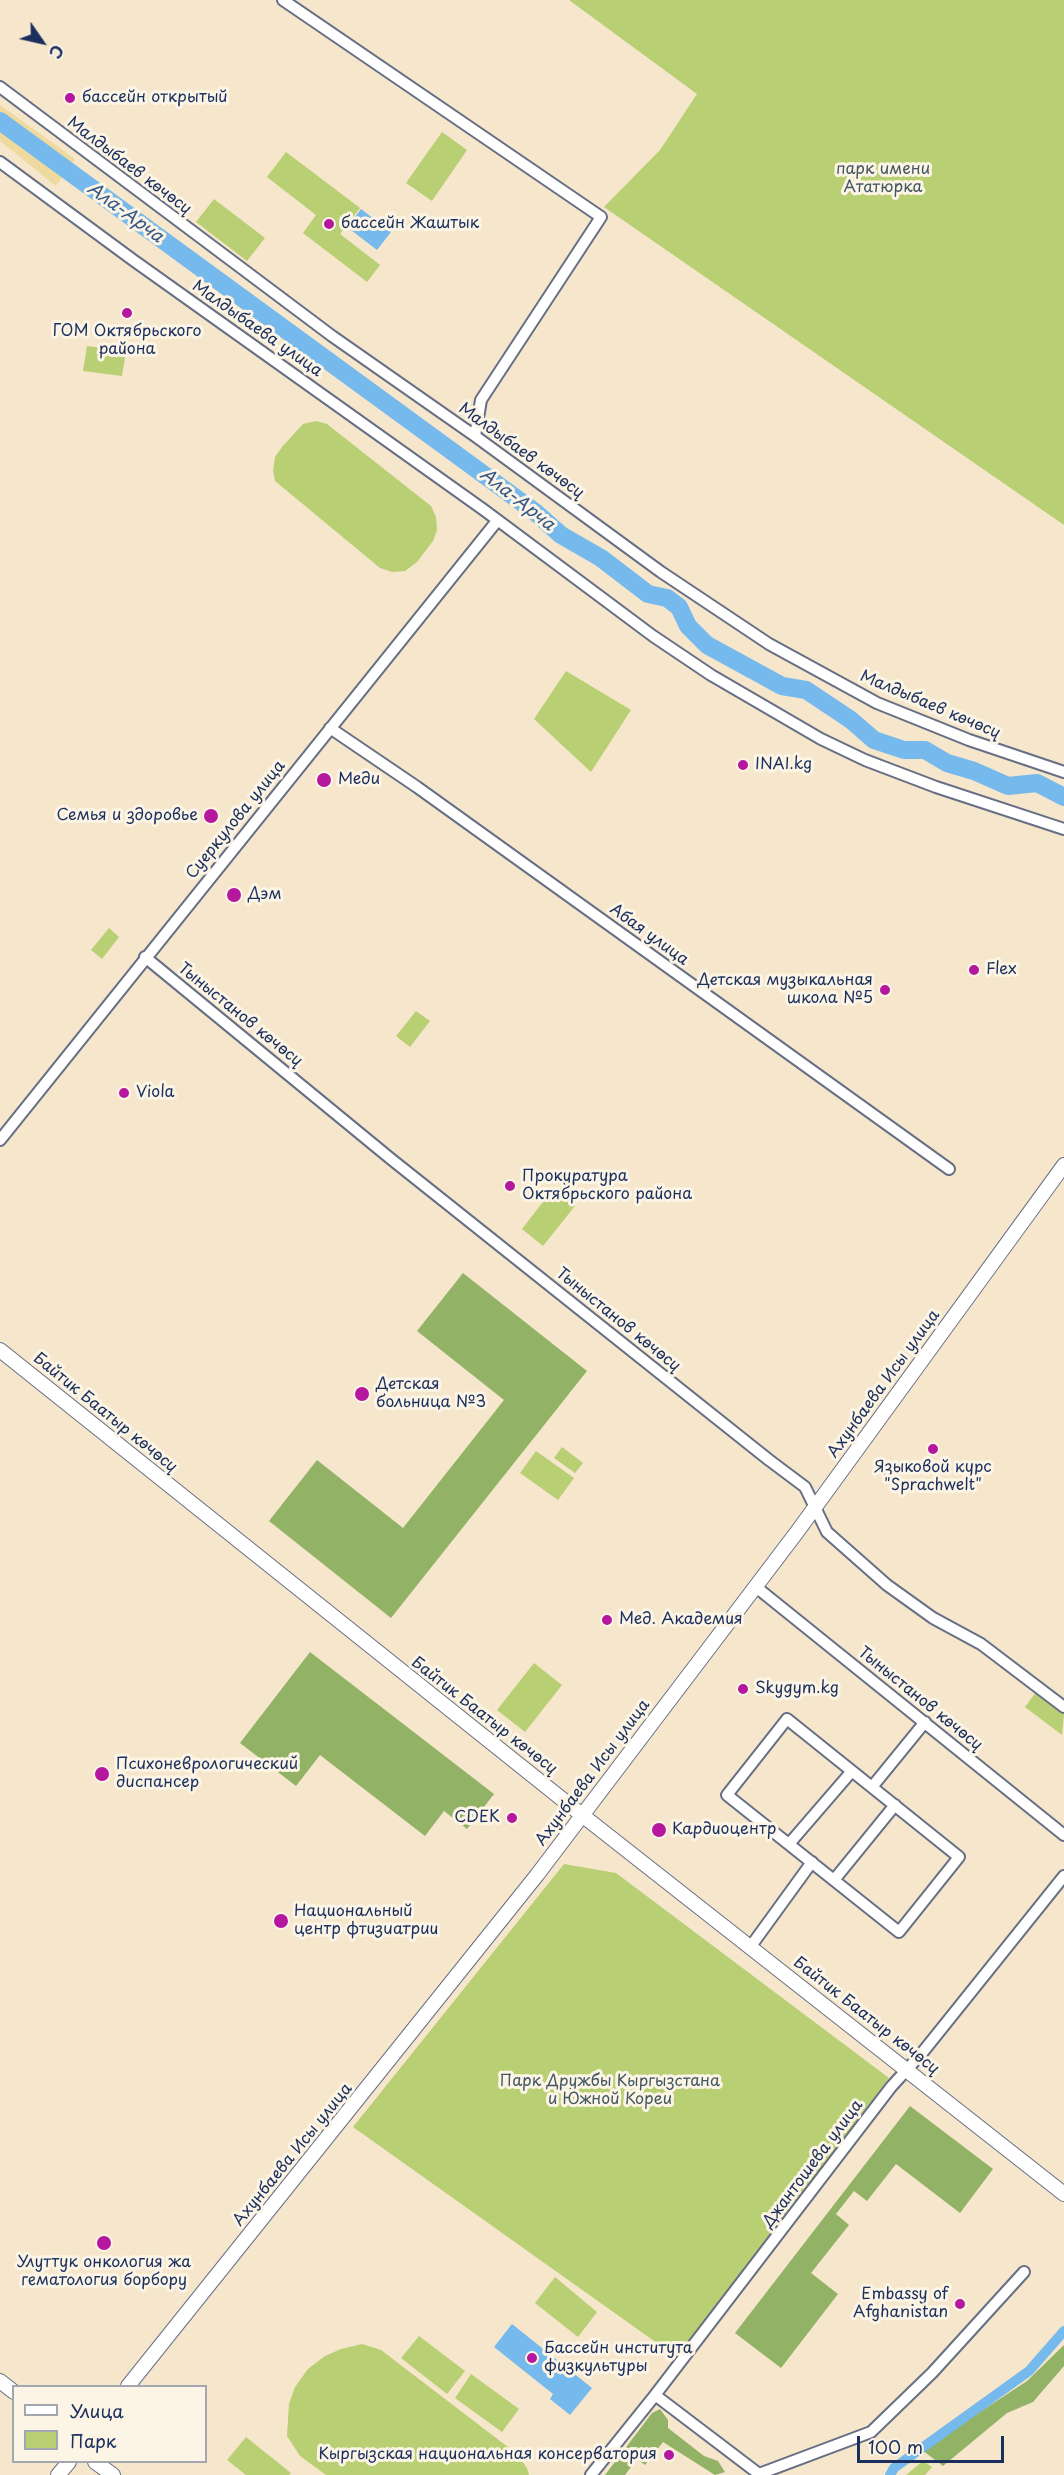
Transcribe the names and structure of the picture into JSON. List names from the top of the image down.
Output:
{
  "streets": {
    "main road": ["Ахунбаева Исы улица", "Байтик Баатыр көчөсү"],
    "street": [
      "Малдыбаев көчөсү",
      "Малдыбаева улица",
      "Суеркулова улица",
      "Абая улица",
      "Тыныстанов көчөсү",
      "Джантошева улица"
    ]
  },
  "crossings": [
    ["Малдыбаева улица", "Суеркулова улица"],
    ["Суеркулова улица", "Абая улица"],
    ["Суеркулова улица", "Тыныстанов көчөсү"],
    ["Тыныстанов көчөсү", "Ахунбаева Исы улица"],
    ["Ахунбаева Исы улица", "Байтик Баатыр көчөсү"],
    ["Байтик Баатыр көчөсү", "Джантошева улица"]
  ],
  "water": ["Ала-Арча"],
  "parks": ["парк имени Ататюрка", "Парк Дружбы Кыргызстана и Южной Кореи"],
  "places": [
    "бассейн открытый",
    "бассейн Жаштык",
    "ГОМ Октябрьского района",
    "INAI.kg",
    "Меди",
    "Семья и здоровье",
    "Дэм",
    "Flex",
    "Детская музыкальная школа №5",
    "Viola",
    "Прокуратура Октябрьского района",
    "Детская больница №3",
    "Языковой курс \"Sprachwelt\"",
    "Мед. Академия",
    "Skygym.kg",
    "Психоневрологический диспансер",
    "CDEK",
    "Кардиоцентр",
    "Национальный центр фтизиатрии",
    "Улуттук онкология жа гематология борбору",
    "Embassy of Afghanistan",
    "Бассейн института физкультуры",
    "Кыргызская национальная консерватория"
  ],
  "legend": ["Улица", "Парк"],
  "scale_bar": "100 m",
  "north": "bottom right"
}
